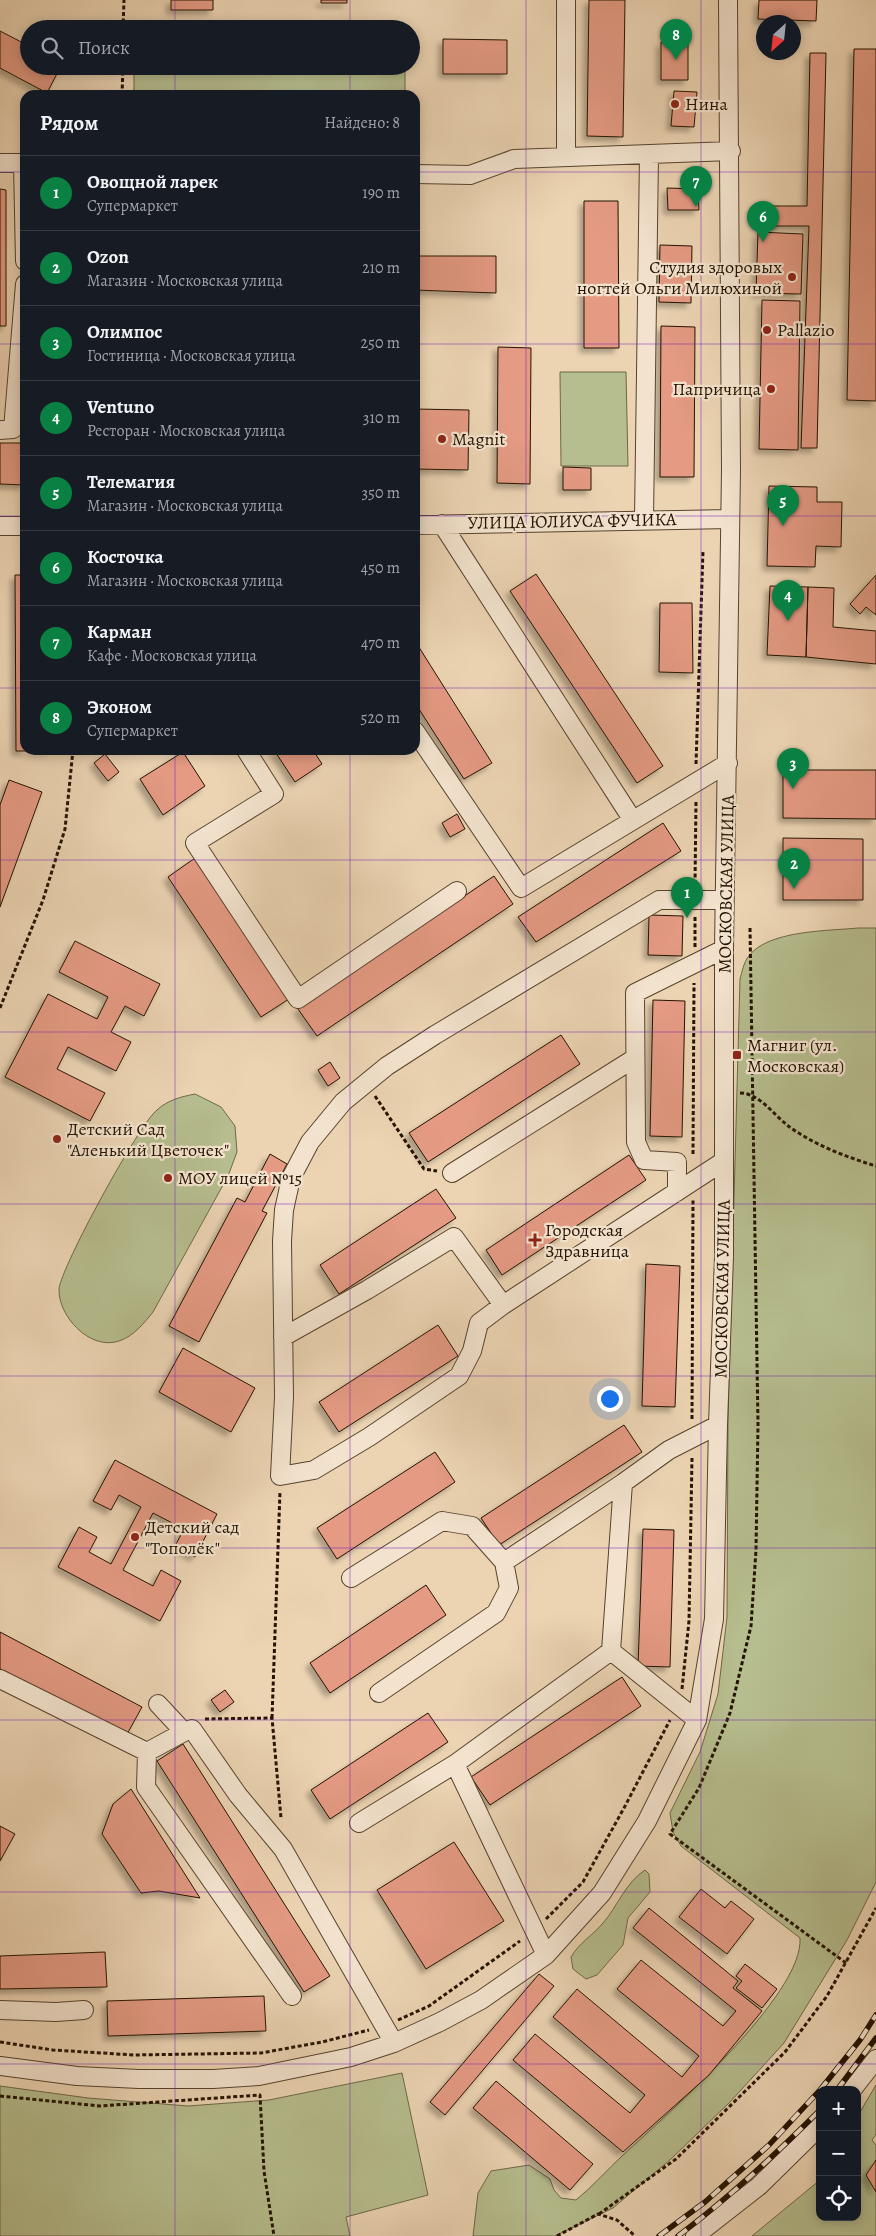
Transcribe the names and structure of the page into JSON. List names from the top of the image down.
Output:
{
  "streets": {
    "street": ["УЛИЦА ЮЛИУСА ФУЧИКА", "МОСКОВСКАЯ УЛИЦА"]
  },
  "crossings": [
    ["УЛИЦА ЮЛИУСА ФУЧИКА", "МОСКОВСКАЯ УЛИЦА"]
  ],
  "places": {
    "other": [
      "Нина",
      "Студия здоровых ногтей Ольги Милюхиной",
      "Pallazio",
      "Папричица",
      "Magnit",
      "Детский Сад \"Аленький Цветочек\"",
      "МОУ лицей №15",
      "Детский сад \"Тополёк\""
    ],
    "transit": ["Магниг (ул. Московская)"],
    "health": ["Городская Здравница"]
  },
  "north": "bottom left",
  "page": {
    "pins": [
      "8",
      "7",
      "6",
      "5",
      "4",
      "3",
      "2",
      "1"
    ],
    "search": "Поиск",
    "heading": ["Рядом", "Найдено: 8"],
    "list": [
      {
        "mark": "1",
        "name": "Овощной ларек",
        "note": "Супермаркет",
        "value": "190 m"
      },
      {
        "mark": "2",
        "name": "Ozon",
        "note": "Магазин · Московская улица",
        "value": "210 m"
      },
      {
        "mark": "3",
        "name": "Олимпос",
        "note": "Гостиница · Московская улица",
        "value": "250 m"
      },
      {
        "mark": "4",
        "name": "Ventuno",
        "note": "Ресторан · Московская улица",
        "value": "310 m"
      },
      {
        "mark": "5",
        "name": "Телемагия",
        "note": "Магазин · Московская улица",
        "value": "350 m"
      },
      {
        "mark": "6",
        "name": "Косточка",
        "note": "Магазин · Московская улица",
        "value": "450 m"
      },
      {
        "mark": "7",
        "name": "Карман",
        "note": "Кафе · Московская улица",
        "value": "470 m"
      },
      {
        "mark": "8",
        "name": "Эконом",
        "note": "Супермаркет",
        "value": "520 m"
      }
    ],
    "map_buttons": ["+", "−"]
  }
}
